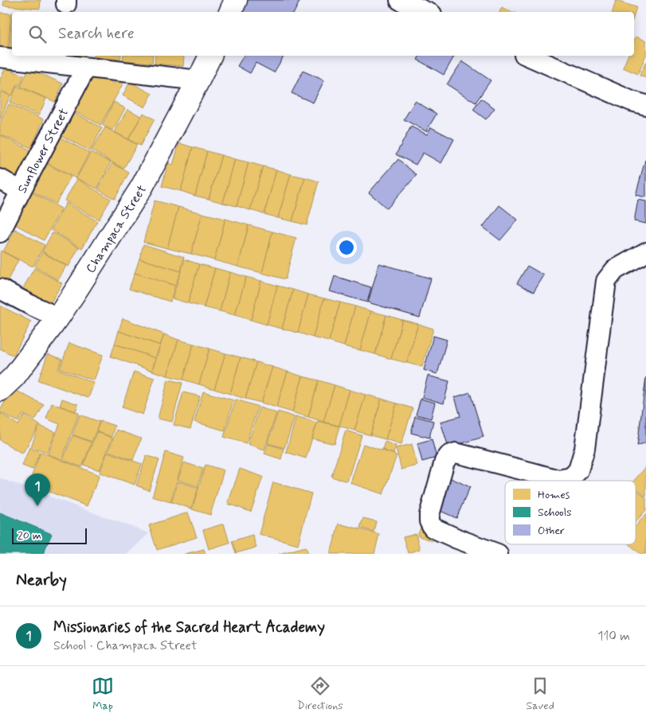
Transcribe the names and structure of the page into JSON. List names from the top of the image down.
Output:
{
  "streets": {
    "street": ["Sunflower Street", "Champaca Street"]
  },
  "legend": ["Homes", "Schools", "Other"],
  "scale_bar": "20 m",
  "page": {
    "search": "Search here",
    "pins": "1",
    "scale": "20 m",
    "heading": "Nearby",
    "list": [
      {
        "mark": "1",
        "name": "Missionaries of the Sacred Heart Academy",
        "note": "School · Champaca Street",
        "value": "110 m"
      }
    ],
    "nav": ["Map", "Directions", "Saved"]
  }
}
